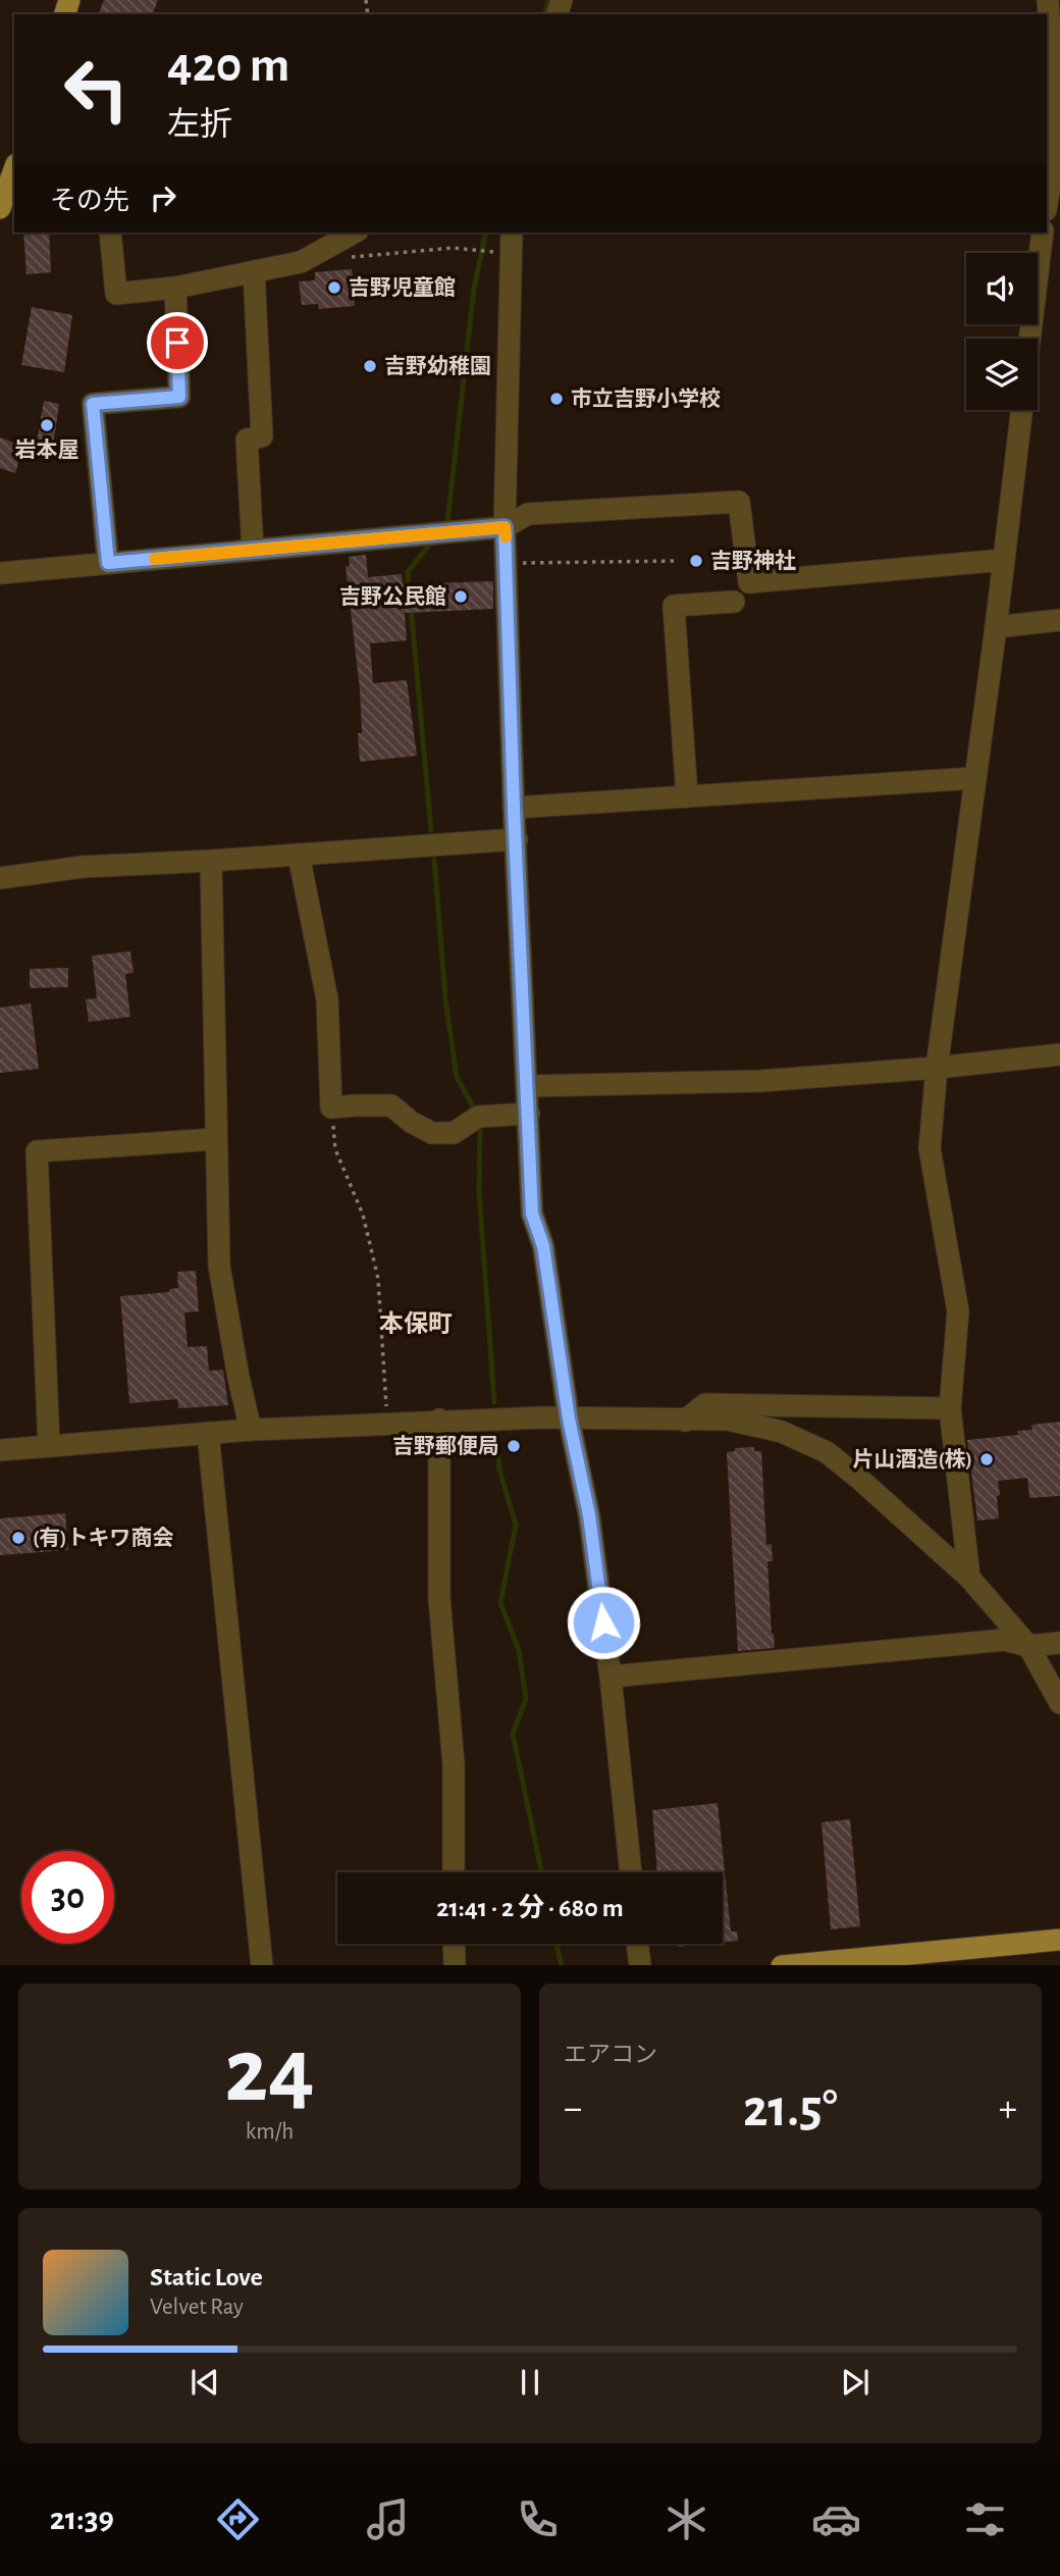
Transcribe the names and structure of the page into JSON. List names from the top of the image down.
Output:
{
  "districts": ["本保町"],
  "places": [
    "吉野児童館",
    "吉野幼稚園",
    "市立吉野小学校",
    "岩本屋",
    "吉野神社",
    "吉野公民館",
    "吉野郵便局",
    "片山酒造(株)",
    "(有)トキワ商会"
  ],
  "page": {
    "turn": ["420 m", "左折"],
    "then": "その先",
    "limit": "30",
    "trip": "21:41 · 2 分 · 680 m",
    "tile": [
      ["24", "km/h"],
      "エアコン"
    ],
    "heat": ["−", "21.5°", "+"],
    "song": ["Static Love", "Velvet Ray"],
    "tabs": "21:39"
  }
}
